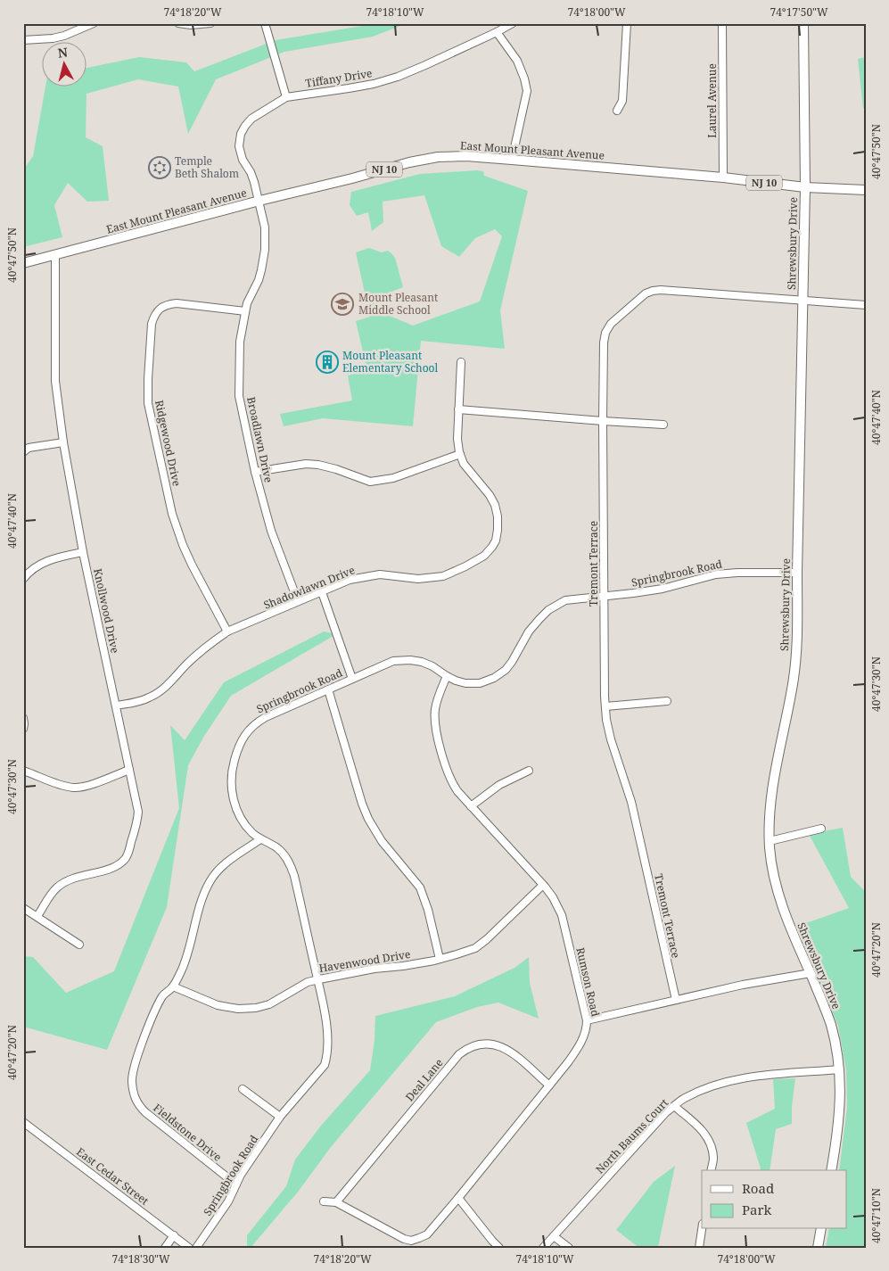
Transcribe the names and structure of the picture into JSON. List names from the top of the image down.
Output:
{
  "streets": {
    "main road": ["East Mount Pleasant Avenue", "NJ 10", "Shrewsbury Drive"],
    "street": [
      "Tiffany Drive",
      "Laurel Avenue",
      "Broadlawn Drive",
      "Ridgewood Drive",
      "Tremont Terrace",
      "Springbrook Road",
      "Shadowlawn Drive",
      "Knollwood Drive",
      "Havenwood Drive",
      "Rumson Road",
      "Deal Lane",
      "Fieldstone Drive",
      "North Baums Court",
      "East Cedar Street"
    ]
  },
  "crossings": [
    ["Tiffany Drive", "East Mount Pleasant Avenue"],
    ["Tiffany Drive", "Broadlawn Drive"],
    ["Laurel Avenue", "East Mount Pleasant Avenue"],
    ["East Mount Pleasant Avenue", "Shrewsbury Drive"],
    ["East Mount Pleasant Avenue", "Broadlawn Drive"],
    ["East Mount Pleasant Avenue", "Knollwood Drive"],
    ["Shrewsbury Drive", "Tremont Terrace"],
    ["Shrewsbury Drive", "Springbrook Road"],
    ["Shrewsbury Drive", "North Baums Court"],
    ["Broadlawn Drive", "Ridgewood Drive"],
    ["Broadlawn Drive", "Shadowlawn Drive"],
    ["Ridgewood Drive", "Shadowlawn Drive"],
    ["Tremont Terrace", "Springbrook Road"],
    ["Springbrook Road", "Havenwood Drive"],
    ["Springbrook Road", "Rumson Road"],
    ["Springbrook Road", "Fieldstone Drive"],
    ["Shadowlawn Drive", "Knollwood Drive"],
    ["Havenwood Drive", "Rumson Road"],
    ["Havenwood Drive", "Fieldstone Drive"],
    ["Rumson Road", "Deal Lane"]
  ],
  "places": {
    "synagogue": ["Temple Beth Shalom"],
    "school or university": ["Mount Pleasant Middle School"],
    "building": ["Mount Pleasant Elementary School"]
  },
  "legend": ["Road", "Park"],
  "north": "top",
  "coordinates": [
    "74°18'20\"W",
    "74°18'10\"W",
    "74°18'00\"W",
    "74°17'50\"W",
    "40°47'50\"N",
    "40°47'40\"N",
    "40°47'30\"N",
    "40°47'20\"N",
    "40°47'10\"N",
    "74°18'30\"W"
  ]
}
